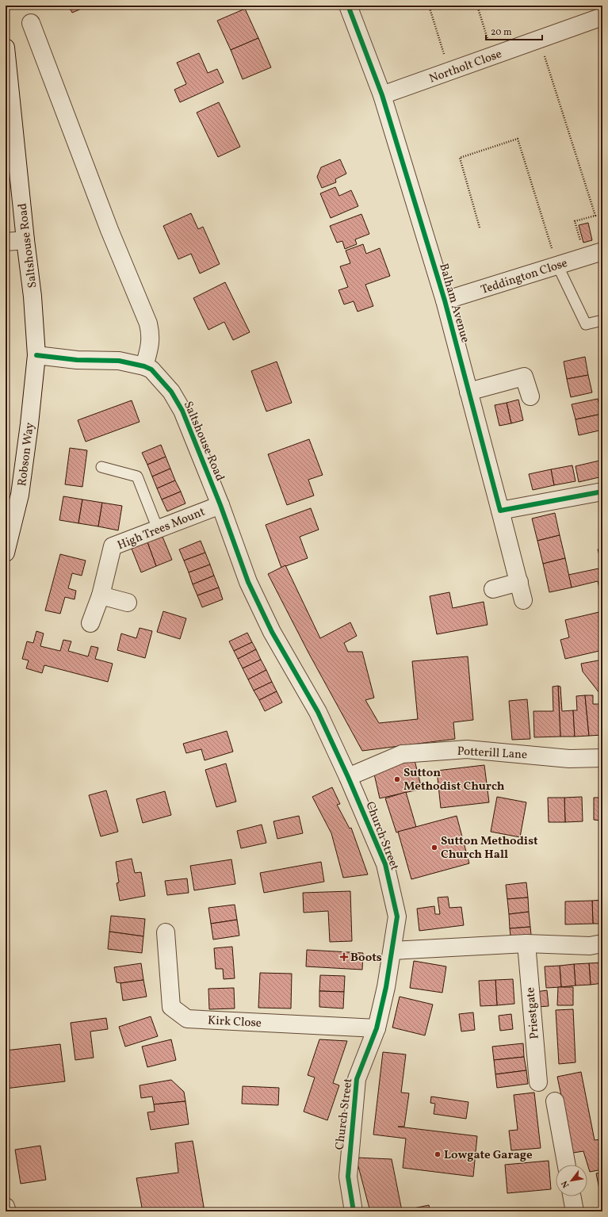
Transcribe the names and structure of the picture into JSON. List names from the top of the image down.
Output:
{
  "streets": {
    "street": [
      "Northolt Close",
      "Saltshouse Road",
      "Teddington Close",
      "Balham Avenue",
      "Robson Way",
      "High Trees Mount",
      "Potterill Lane",
      "Church Street",
      "Priestgate",
      "Kirk Close"
    ]
  },
  "crossings": [
    ["Northolt Close", "Balham Avenue"],
    ["Saltshouse Road", "Robson Way"],
    ["Saltshouse Road", "High Trees Mount"],
    ["Saltshouse Road", "Church Street"],
    ["Teddington Close", "Balham Avenue"],
    ["Potterill Lane", "Church Street"],
    ["Church Street", "Kirk Close"]
  ],
  "places": {
    "other": ["Sutton Methodist Church", "Sutton Methodist Church Hall", "Lowgate Garage"],
    "health": ["Boots"]
  },
  "scale_bar": "20 m",
  "north": "bottom left"
}
